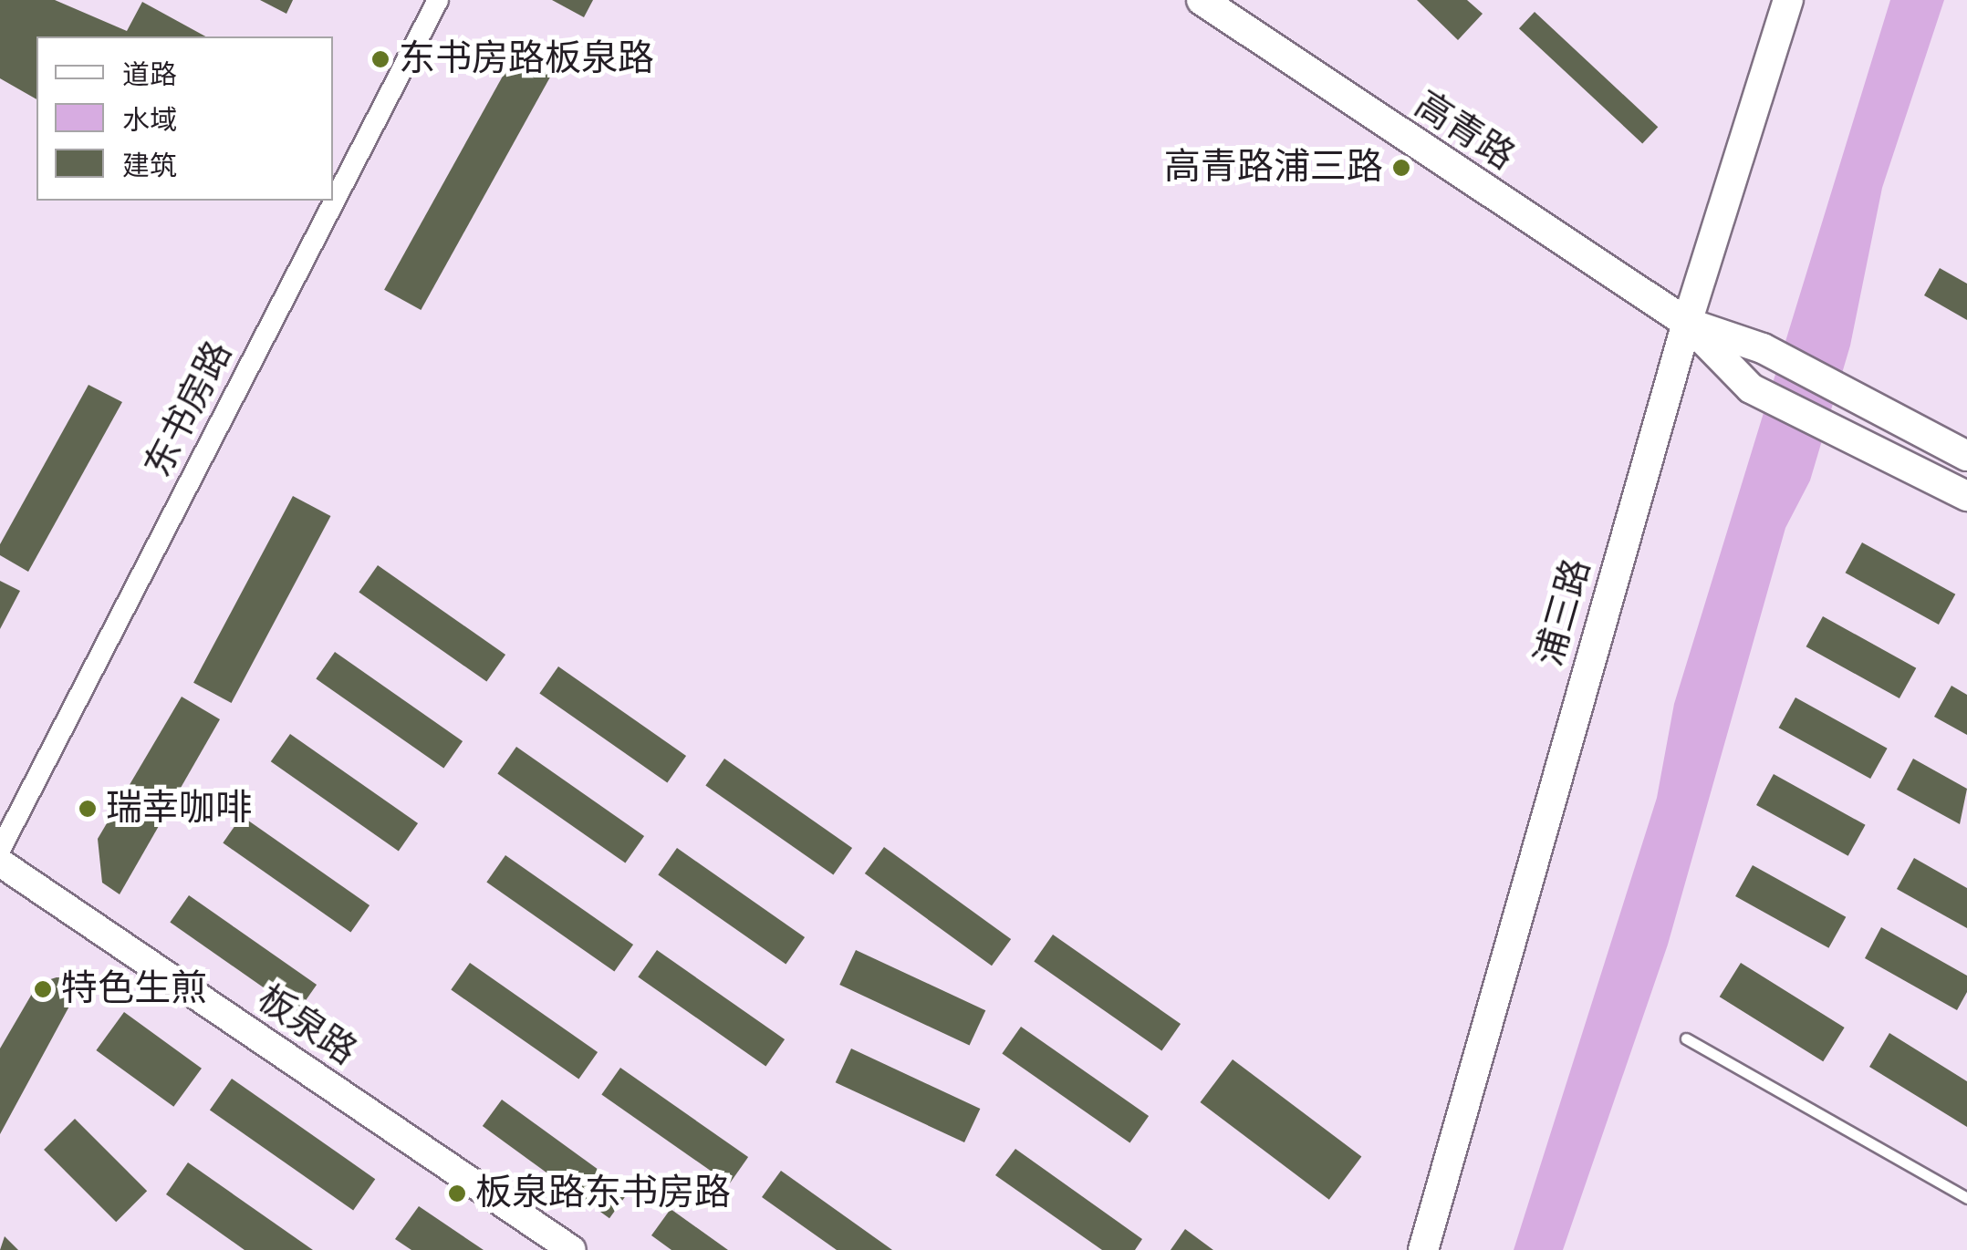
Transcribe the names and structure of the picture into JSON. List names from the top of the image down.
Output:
{
  "streets": {
    "main road": ["高青路", "浦三路"],
    "street": ["东书房路", "板泉路"]
  },
  "crossings": [
    ["高青路", "浦三路"]
  ],
  "places": [
    "东书房路板泉路",
    "高青路浦三路",
    "瑞幸咖啡",
    "特色生煎",
    "板泉路东书房路"
  ],
  "legend": ["道路", "水域", "建筑"]
}
